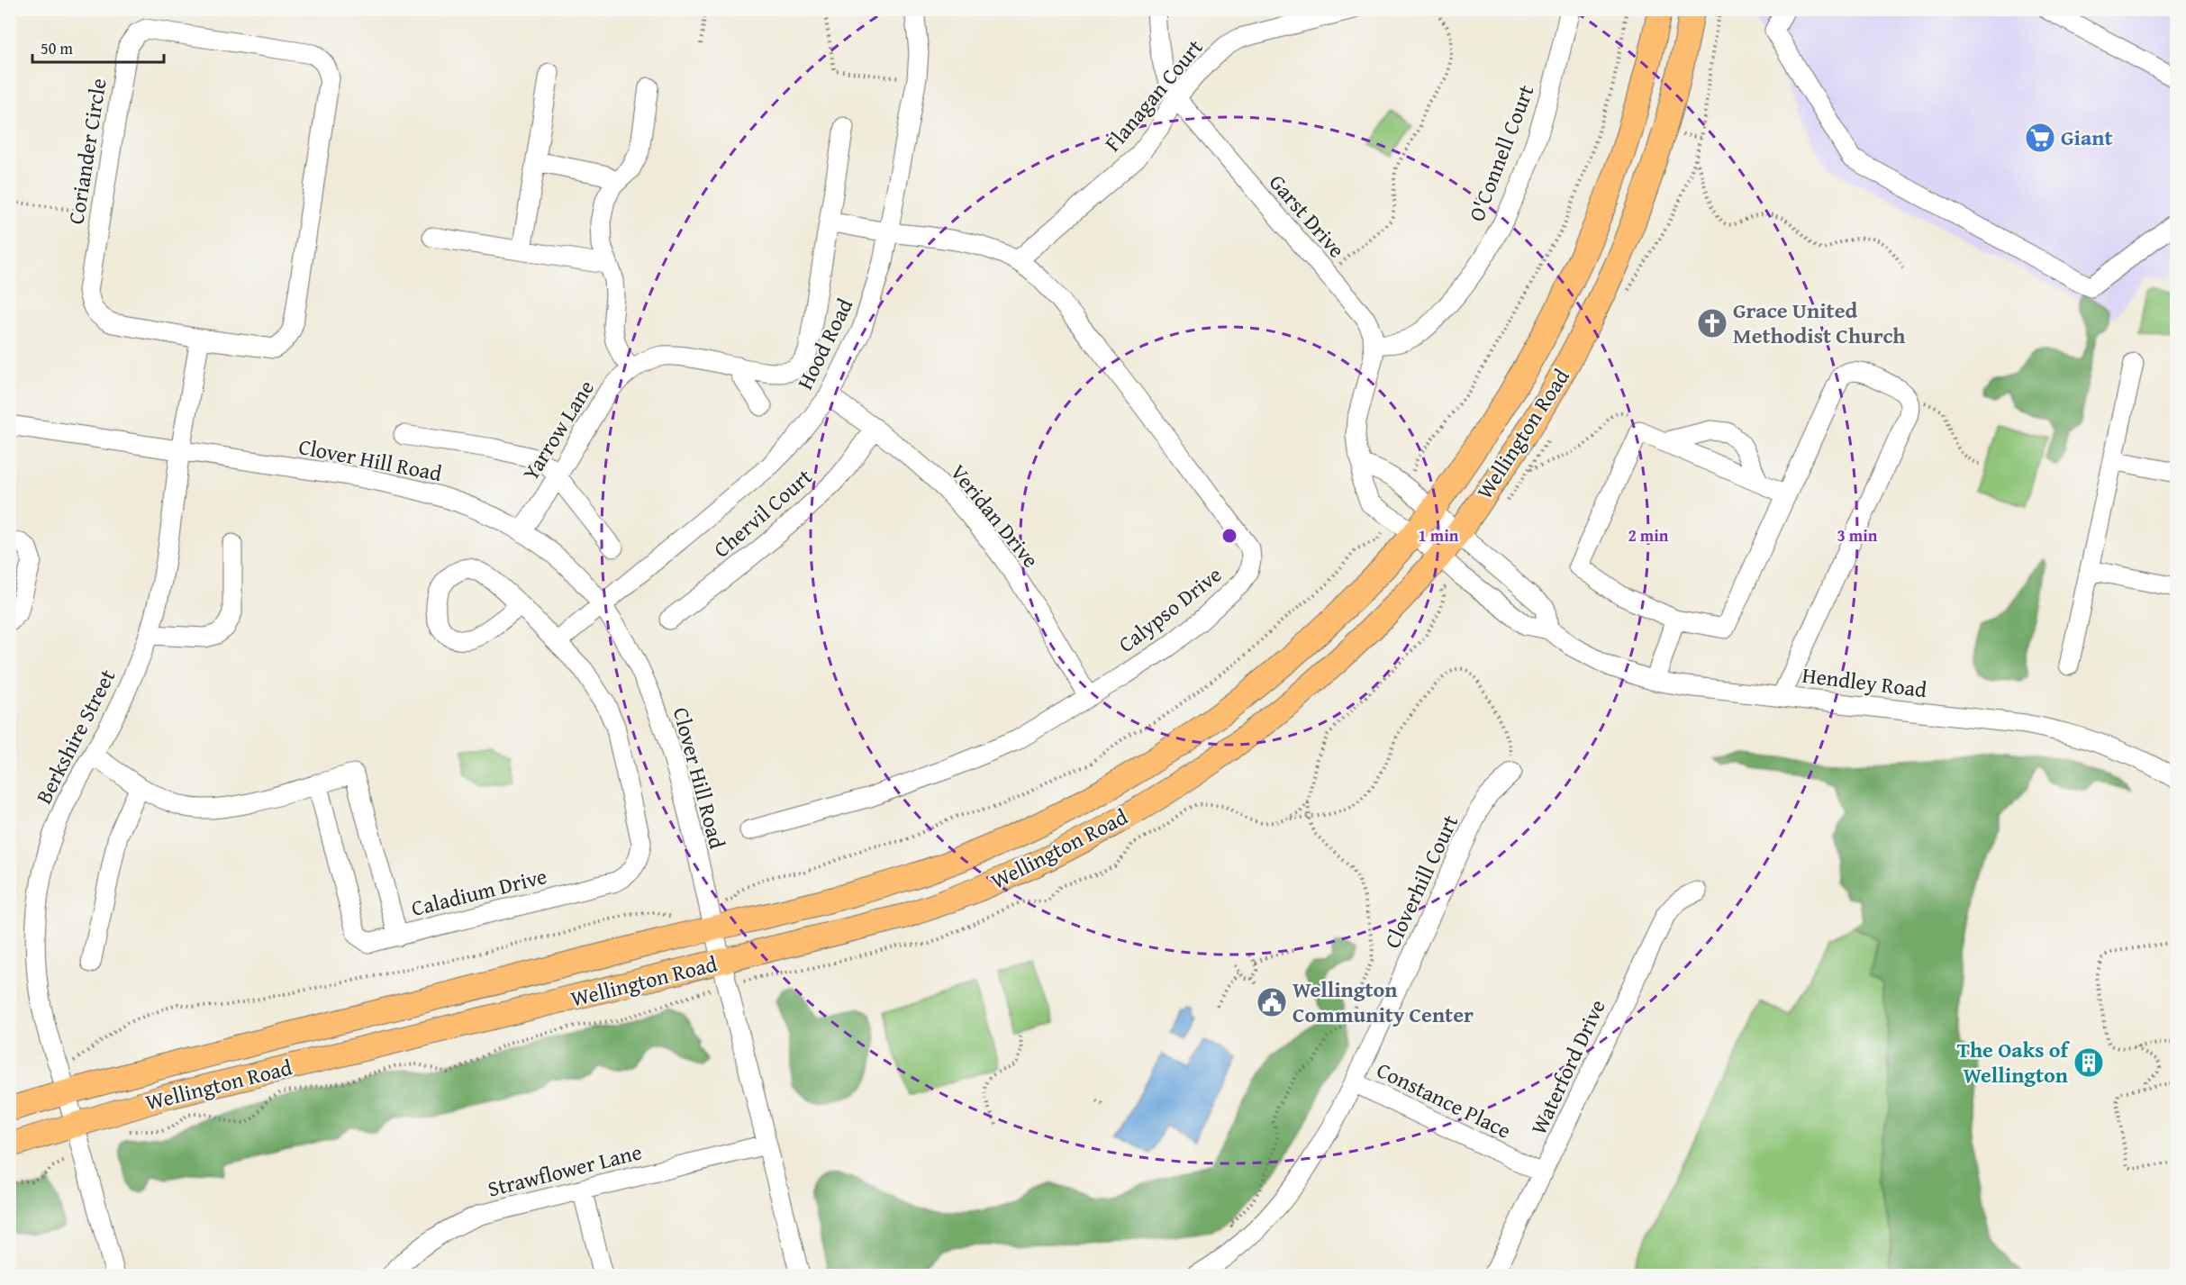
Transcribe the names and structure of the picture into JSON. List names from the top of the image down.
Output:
{
  "streets": {
    "main road": ["Wellington Road"],
    "street": [
      "Flanagan Court",
      "Coriander Circle",
      "O'Connell Court",
      "Garst Drive",
      "Hood Road",
      "Yarrow Lane",
      "Clover Hill Road",
      "Chervil Court",
      "Veridan Drive",
      "Calypso Drive",
      "Hendley Road",
      "Berkshire Street",
      "Cloverhill Court",
      "Caladium Drive",
      "Waterford Drive",
      "Constance Place",
      "Strawflower Lane"
    ]
  },
  "crossings": [
    ["Flanagan Court", "Garst Drive"],
    ["Flanagan Court", "Calypso Drive"],
    ["O'Connell Court", "Garst Drive"],
    ["Garst Drive", "Wellington Road"],
    ["Garst Drive", "Hendley Road"],
    ["Hood Road", "Clover Hill Road"],
    ["Hood Road", "Veridan Drive"],
    ["Hood Road", "Calypso Drive"],
    ["Yarrow Lane", "Clover Hill Road"],
    ["Yarrow Lane", "Calypso Drive"],
    ["Wellington Road", "Clover Hill Road"],
    ["Wellington Road", "Hendley Road"],
    ["Wellington Road", "Berkshire Street"],
    ["Clover Hill Road", "Berkshire Street"],
    ["Clover Hill Road", "Strawflower Lane"],
    ["Chervil Court", "Veridan Drive"],
    ["Veridan Drive", "Calypso Drive"],
    ["Berkshire Street", "Caladium Drive"],
    ["Cloverhill Court", "Constance Place"],
    ["Waterford Drive", "Constance Place"]
  ],
  "places": {
    "supermarket": ["Giant"],
    "church": ["Grace United Methodist Church"],
    "public building": ["Wellington Community Center"],
    "building": ["The Oaks of Wellington"]
  },
  "scale_bar": "50 m",
  "rings": ["1 min", "2 min", "3 min"]
}
